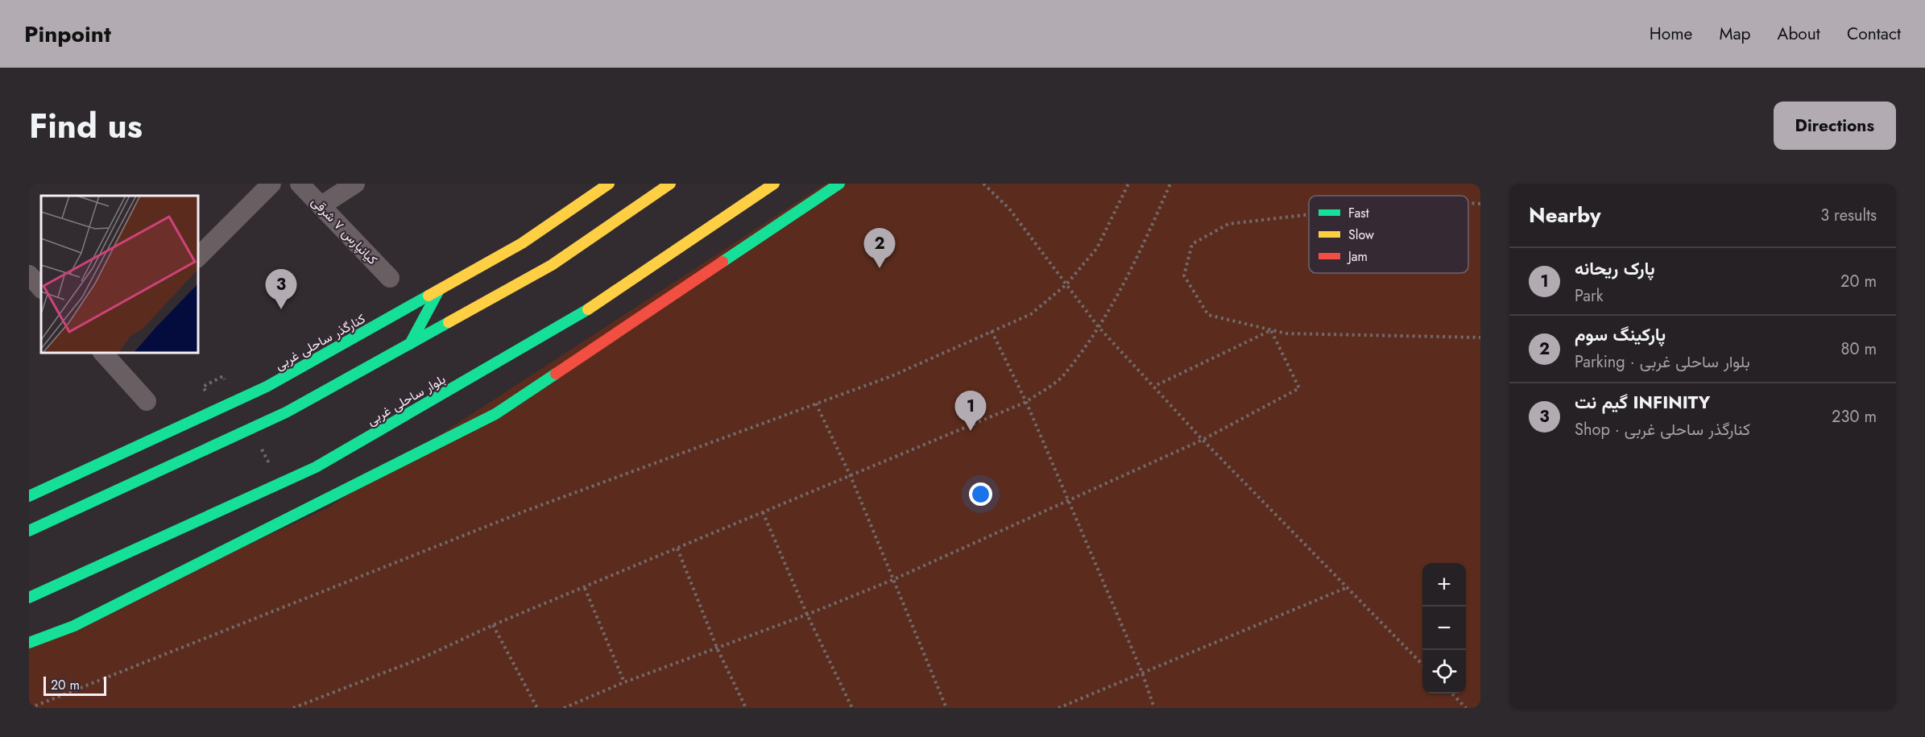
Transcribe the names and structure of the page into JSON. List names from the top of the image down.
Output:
{
  "streets": {
    "main road": ["کنارگذر ساحلی غربی", "بلوار ساحلی غربی"],
    "street": ["کیانپارس ۷ شرقی"]
  },
  "legend": ["Fast", "Slow", "Jam"],
  "scale_bar": "20 m",
  "page": {
    "header": "Pinpoint",
    "nav": [
      "Home",
      "Map",
      "About",
      "Contact"
    ],
    "title": "Find us",
    "buttons": "Directions",
    "heading": ["Nearby", "3 results"],
    "pins": ["2", "3", "1"],
    "list": [
      {
        "mark": "1",
        "name": "پارک ریحانه",
        "note": "Park",
        "value": "20 m"
      },
      {
        "mark": "2",
        "name": "پارکینگ سوم",
        "note": "Parking · بلوار ساحلی غربی",
        "value": "80 m"
      },
      {
        "mark": "3",
        "name": "گیم نت INFINITY",
        "note": "Shop · کنارگذر ساحلی غربی",
        "value": "230 m"
      }
    ],
    "map_buttons": ["+", "−"],
    "scale": "20 m"
  }
}
